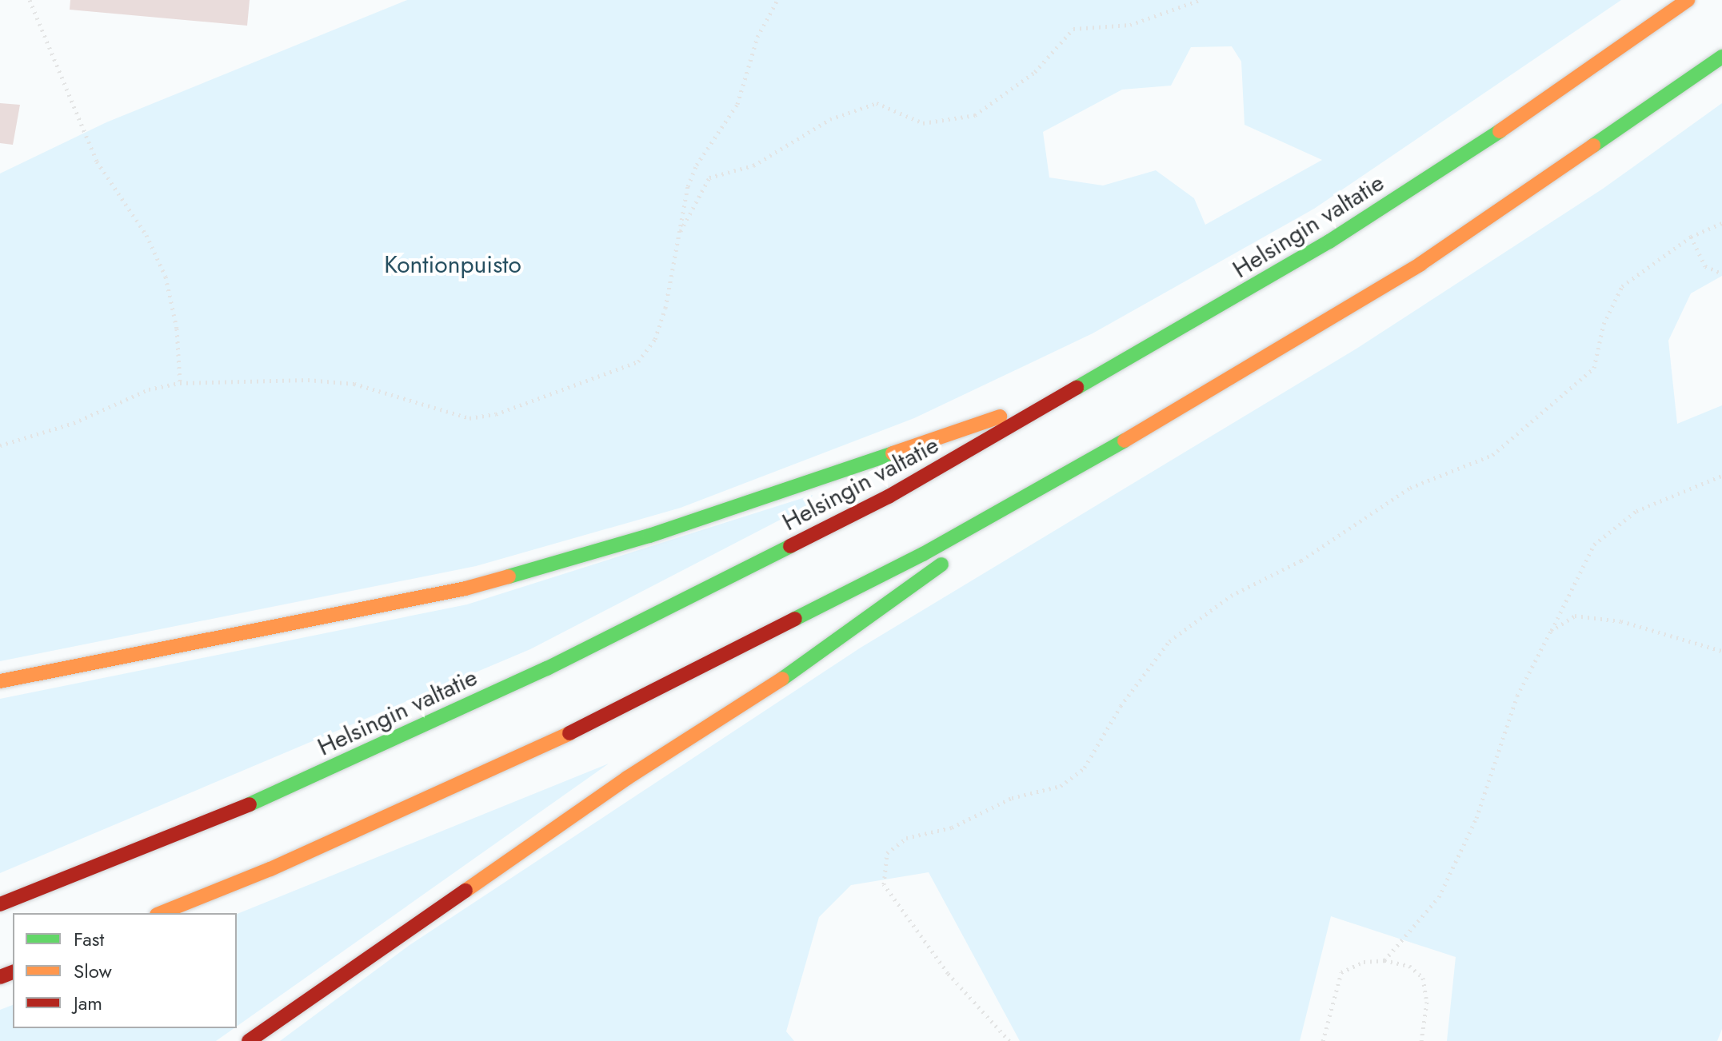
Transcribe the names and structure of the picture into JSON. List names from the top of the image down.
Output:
{
  "streets": {
    "highway": ["Helsingin valtatie"]
  },
  "parks": ["Kontionpuisto"],
  "legend": ["Fast", "Slow", "Jam"]
}
